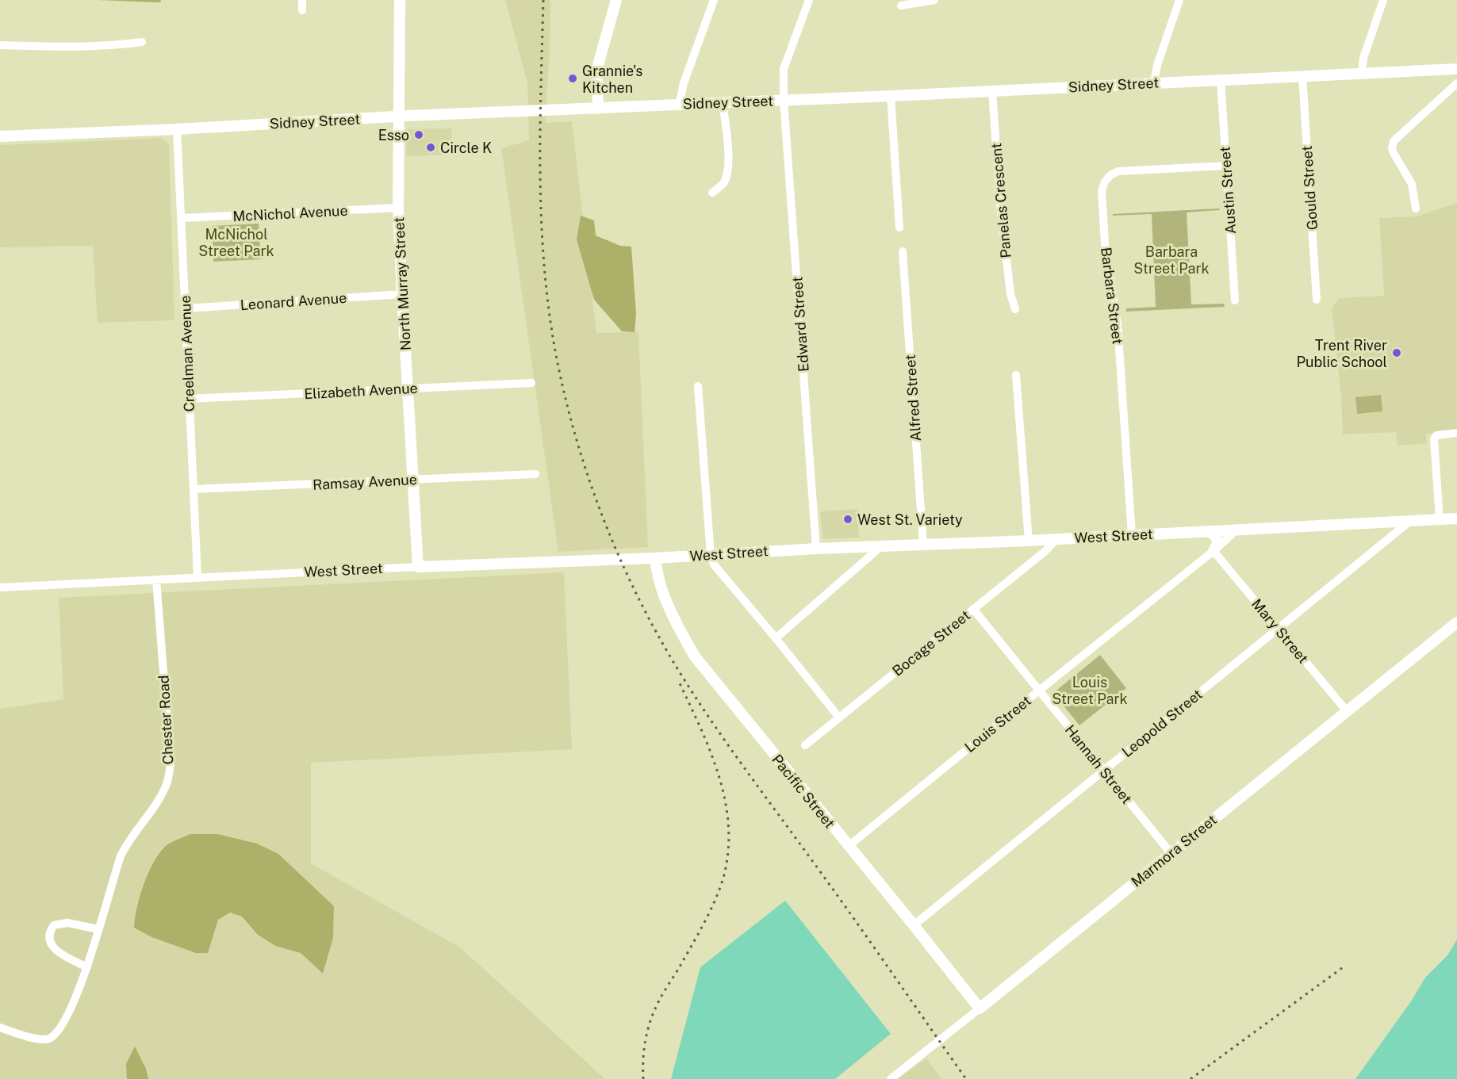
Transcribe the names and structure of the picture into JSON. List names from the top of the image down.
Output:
{
  "streets": {
    "street": [
      "Sidney Street",
      "Gould Street",
      "Austin Street",
      "Panelas Crescent",
      "McNichol Avenue",
      "North Murray Street",
      "Barbara Street",
      "Leonard Avenue",
      "Edward Street",
      "Creelman Avenue",
      "Elizabeth Avenue",
      "Alfred Street",
      "Ramsay Avenue",
      "West Street",
      "Mary Street",
      "Bocage Street",
      "Chester Road",
      "Leopold Street",
      "Louis Street",
      "Hannah Street",
      "Pacific Street",
      "Marmora Street"
    ]
  },
  "crossings": [
    ["Sidney Street", "Gould Street"],
    ["Sidney Street", "Austin Street"],
    ["Sidney Street", "Panelas Crescent"],
    ["Sidney Street", "North Murray Street"],
    ["Sidney Street", "Edward Street"],
    ["Sidney Street", "Creelman Avenue"],
    ["Austin Street", "Barbara Street"],
    ["McNichol Avenue", "North Murray Street"],
    ["McNichol Avenue", "Creelman Avenue"],
    ["North Murray Street", "Leonard Avenue"],
    ["North Murray Street", "Elizabeth Avenue"],
    ["North Murray Street", "Ramsay Avenue"],
    ["North Murray Street", "West Street"],
    ["Barbara Street", "West Street"],
    ["Leonard Avenue", "Creelman Avenue"],
    ["Edward Street", "West Street"],
    ["Creelman Avenue", "Elizabeth Avenue"],
    ["Creelman Avenue", "Ramsay Avenue"],
    ["Creelman Avenue", "West Street"],
    ["Alfred Street", "West Street"],
    ["West Street", "Bocage Street"],
    ["West Street", "Chester Road"],
    ["West Street", "Leopold Street"],
    ["West Street", "Louis Street"],
    ["West Street", "Pacific Street"],
    ["Mary Street", "Leopold Street"],
    ["Mary Street", "Louis Street"],
    ["Mary Street", "Marmora Street"],
    ["Bocage Street", "Hannah Street"],
    ["Leopold Street", "Hannah Street"],
    ["Leopold Street", "Pacific Street"],
    ["Louis Street", "Hannah Street"],
    ["Louis Street", "Pacific Street"],
    ["Hannah Street", "Marmora Street"],
    ["Pacific Street", "Marmora Street"]
  ],
  "parks": ["McNichol Street Park", "Barbara Street Park", "Louis Street Park"],
  "places": [
    "Grannie's Kitchen",
    "Esso",
    "Circle K",
    "Trent River Public School",
    "West St. Variety"
  ]
}
